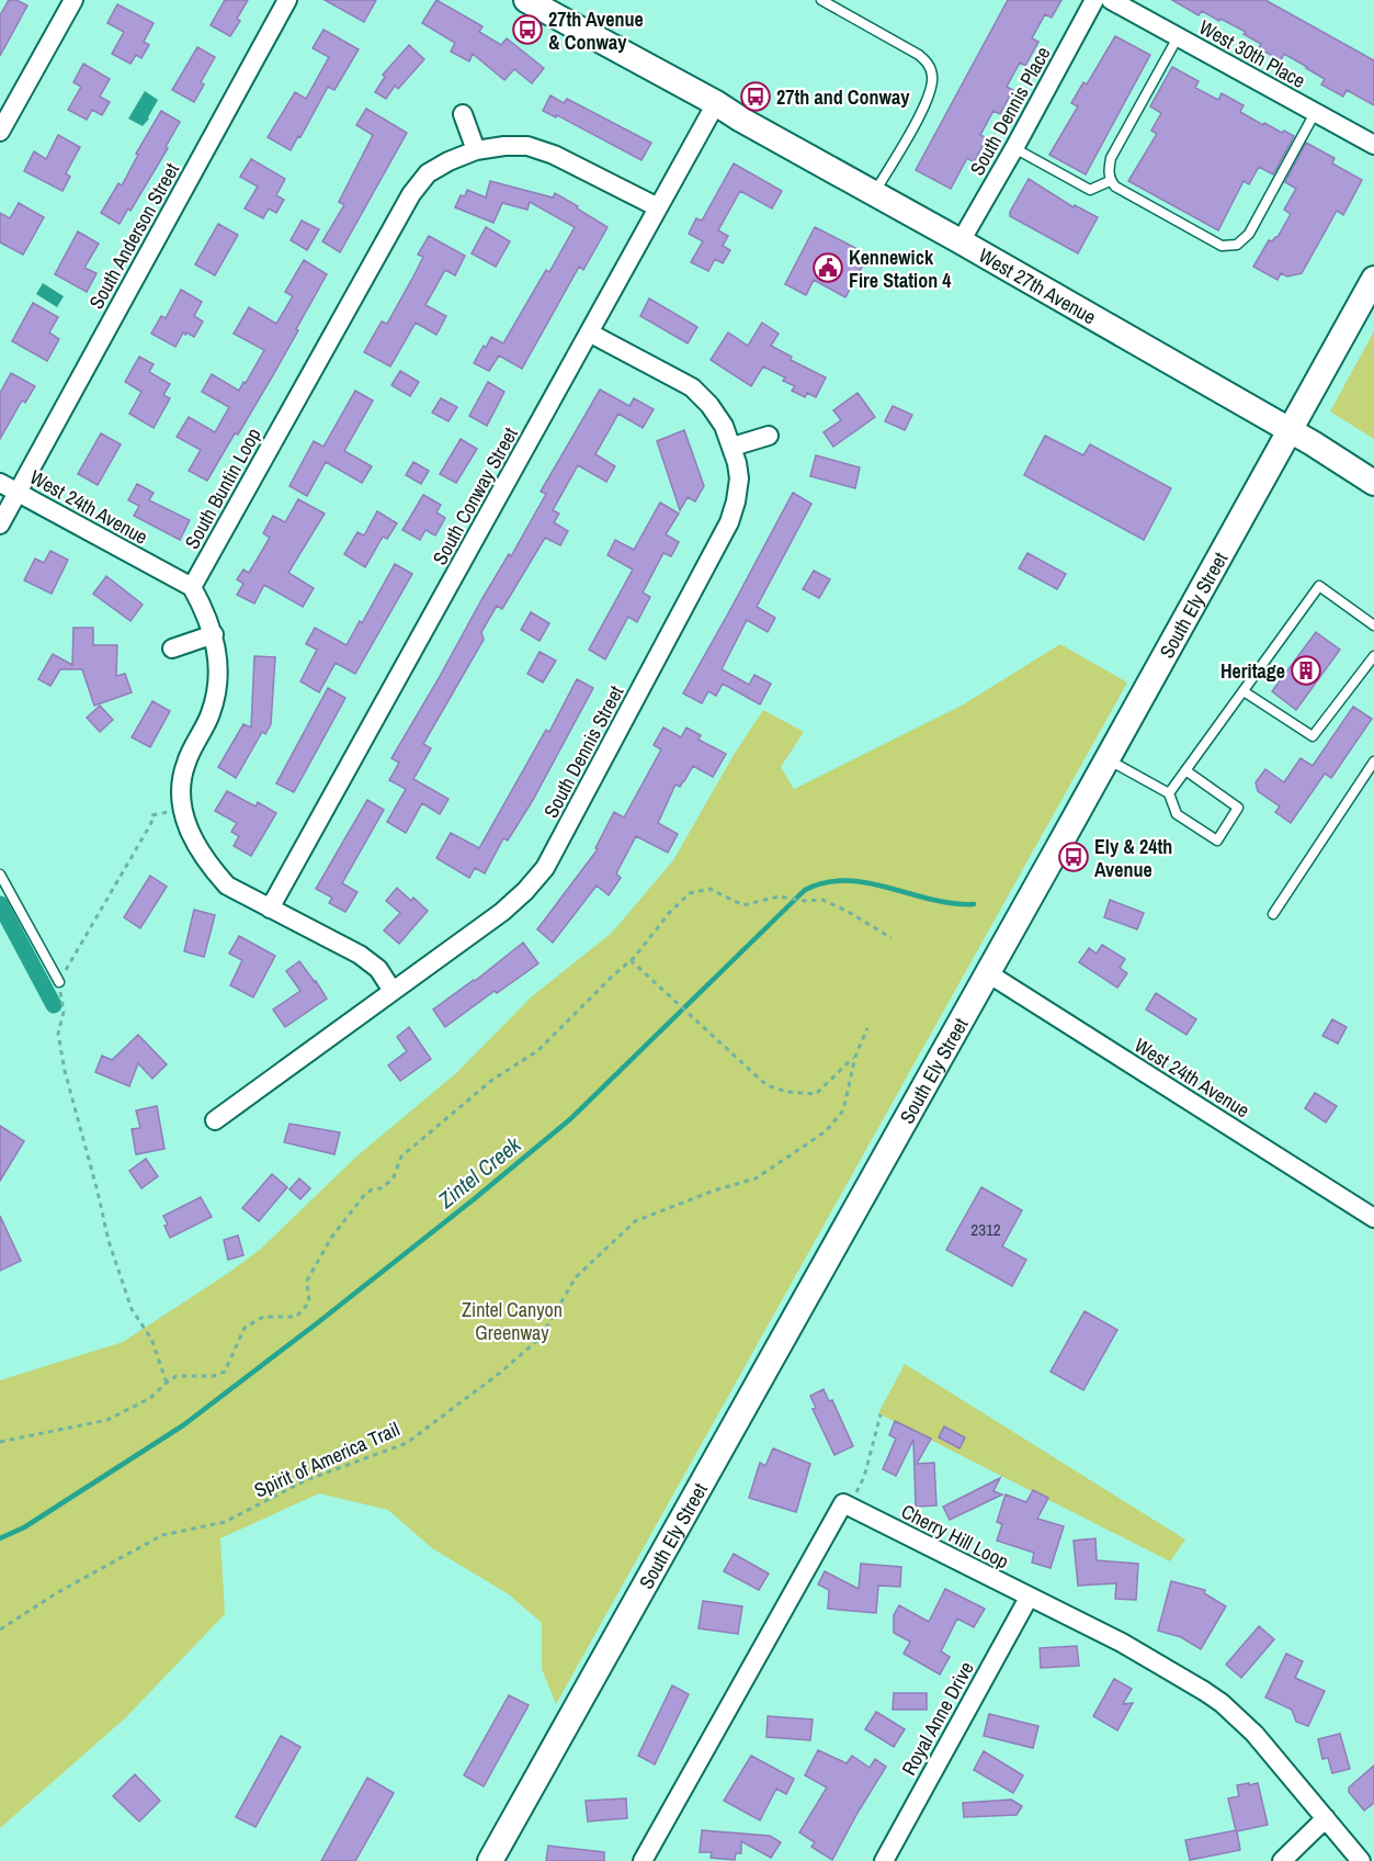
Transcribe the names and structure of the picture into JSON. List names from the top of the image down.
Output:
{
  "streets": {
    "street": [
      "West 30th Place",
      "South Dennis Place",
      "South Anderson Street",
      "West 27th Avenue",
      "South Buntin Loop",
      "South Conway Street",
      "West 24th Avenue",
      "South Ely Street",
      "South Dennis Street",
      "Cherry Hill Loop",
      "Royal Anne Drive"
    ],
    "path": ["Spirit of America Trail"]
  },
  "crossings": [
    ["South Dennis Place", "West 27th Avenue"],
    ["South Anderson Street", "West 24th Avenue"],
    ["West 27th Avenue", "South Conway Street"],
    ["West 27th Avenue", "South Ely Street"],
    ["South Buntin Loop", "South Conway Street"],
    ["South Buntin Loop", "West 24th Avenue"],
    ["South Conway Street", "South Dennis Street"],
    ["West 24th Avenue", "South Ely Street"],
    ["Cherry Hill Loop", "Royal Anne Drive"]
  ],
  "water": ["Zintel Creek"],
  "parks": ["Zintel Canyon Greenway"],
  "places": {
    "bus stop": ["27th Avenue & Conway", "27th and Conway", "Ely & 24th Avenue"],
    "public building": ["Kennewick Fire Station 4"],
    "building": ["Heritage"]
  },
  "house_numbers": ["2312"]
}
